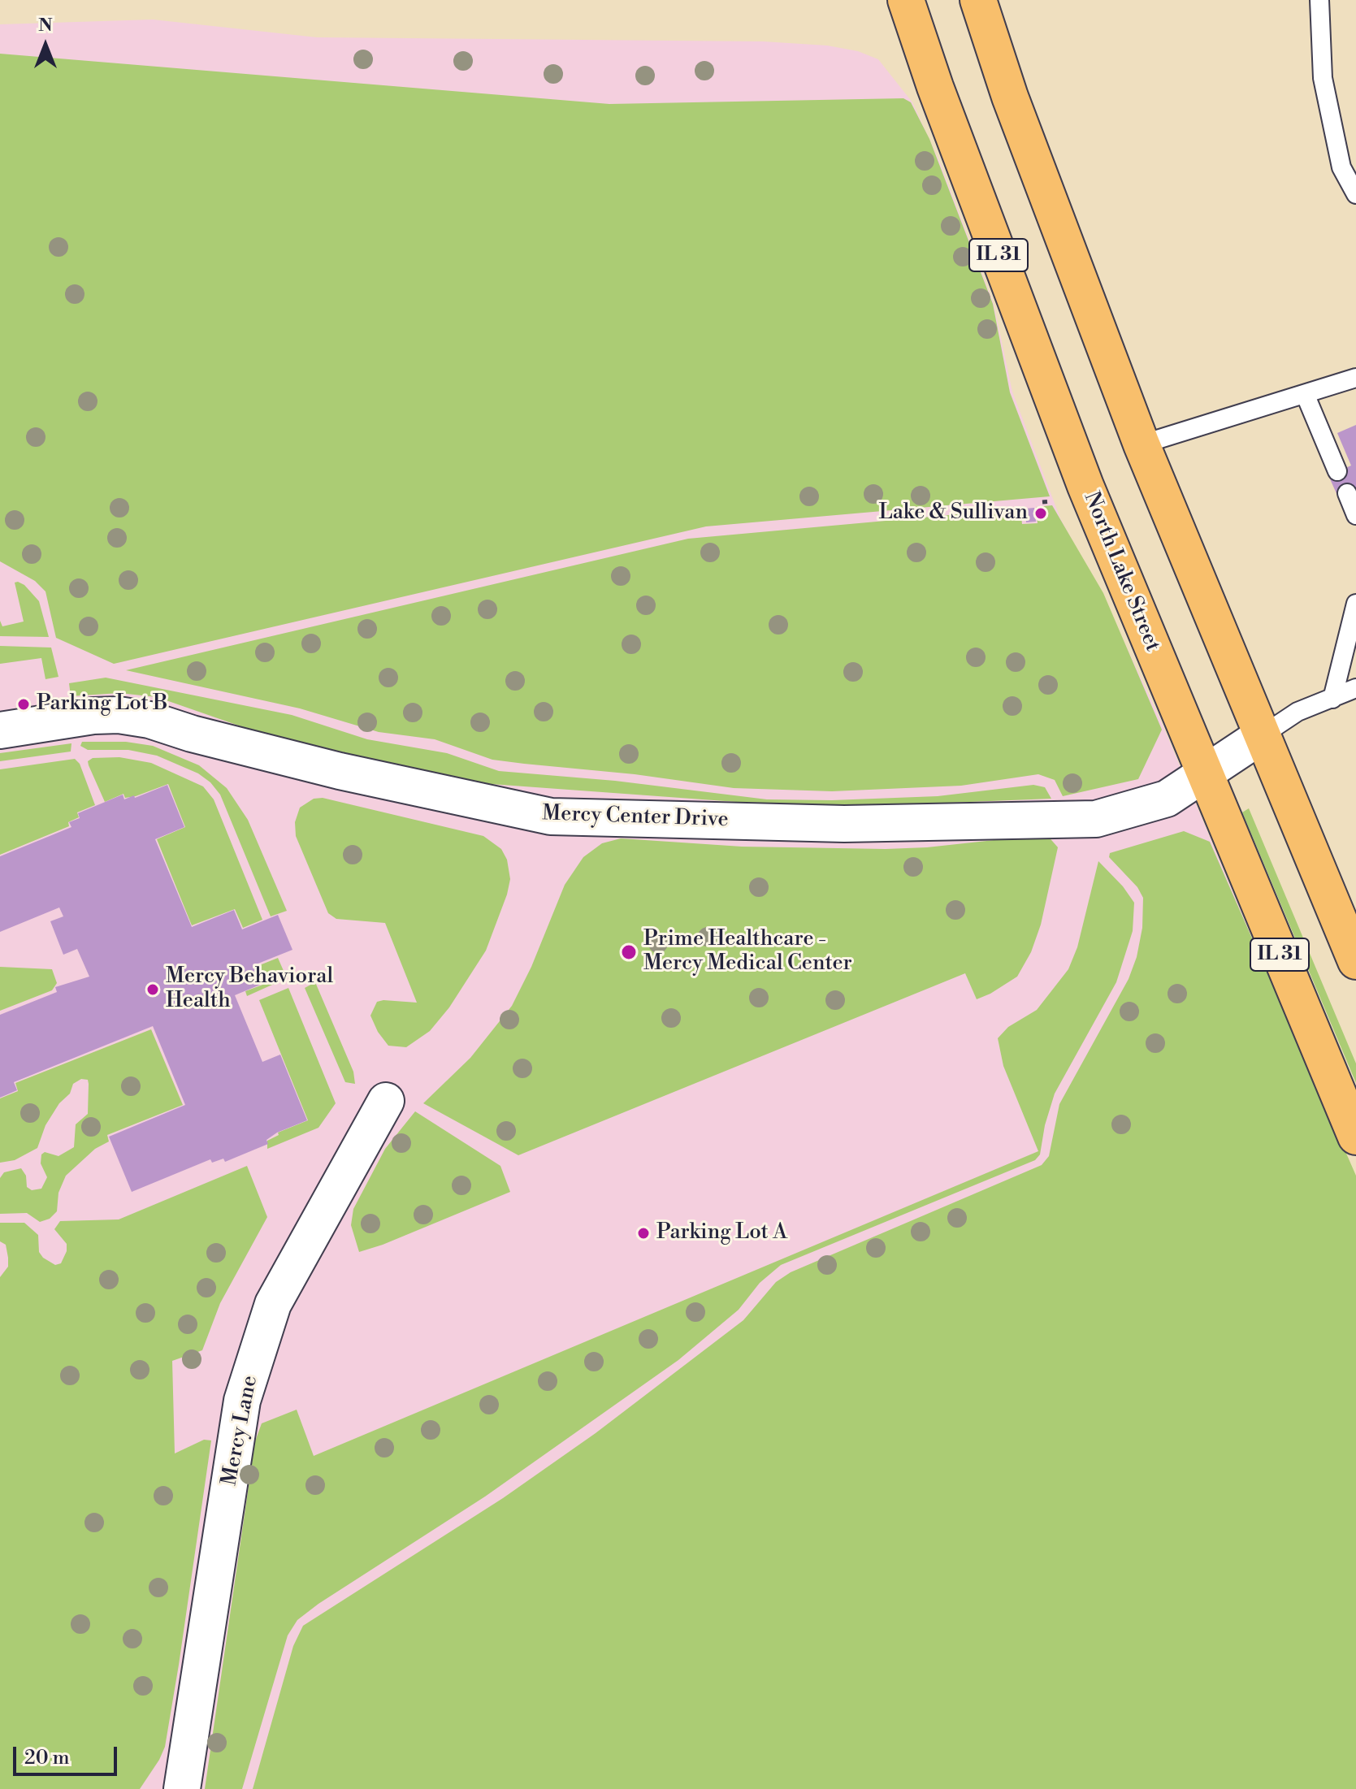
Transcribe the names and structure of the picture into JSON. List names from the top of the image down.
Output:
{
  "streets": {
    "main road": ["IL 31", "North Lake Street"],
    "street": ["Mercy Center Drive", "Mercy Lane"]
  },
  "crossings": [
    ["North Lake Street", "Mercy Center Drive"]
  ],
  "places": [
    "Lake & Sullivan",
    "Parking Lot B",
    "Prime Healthcare - Mercy Medical Center",
    "Mercy Behavioral Health",
    "Parking Lot A"
  ],
  "scale_bar": "20 m",
  "north": "top"
}
